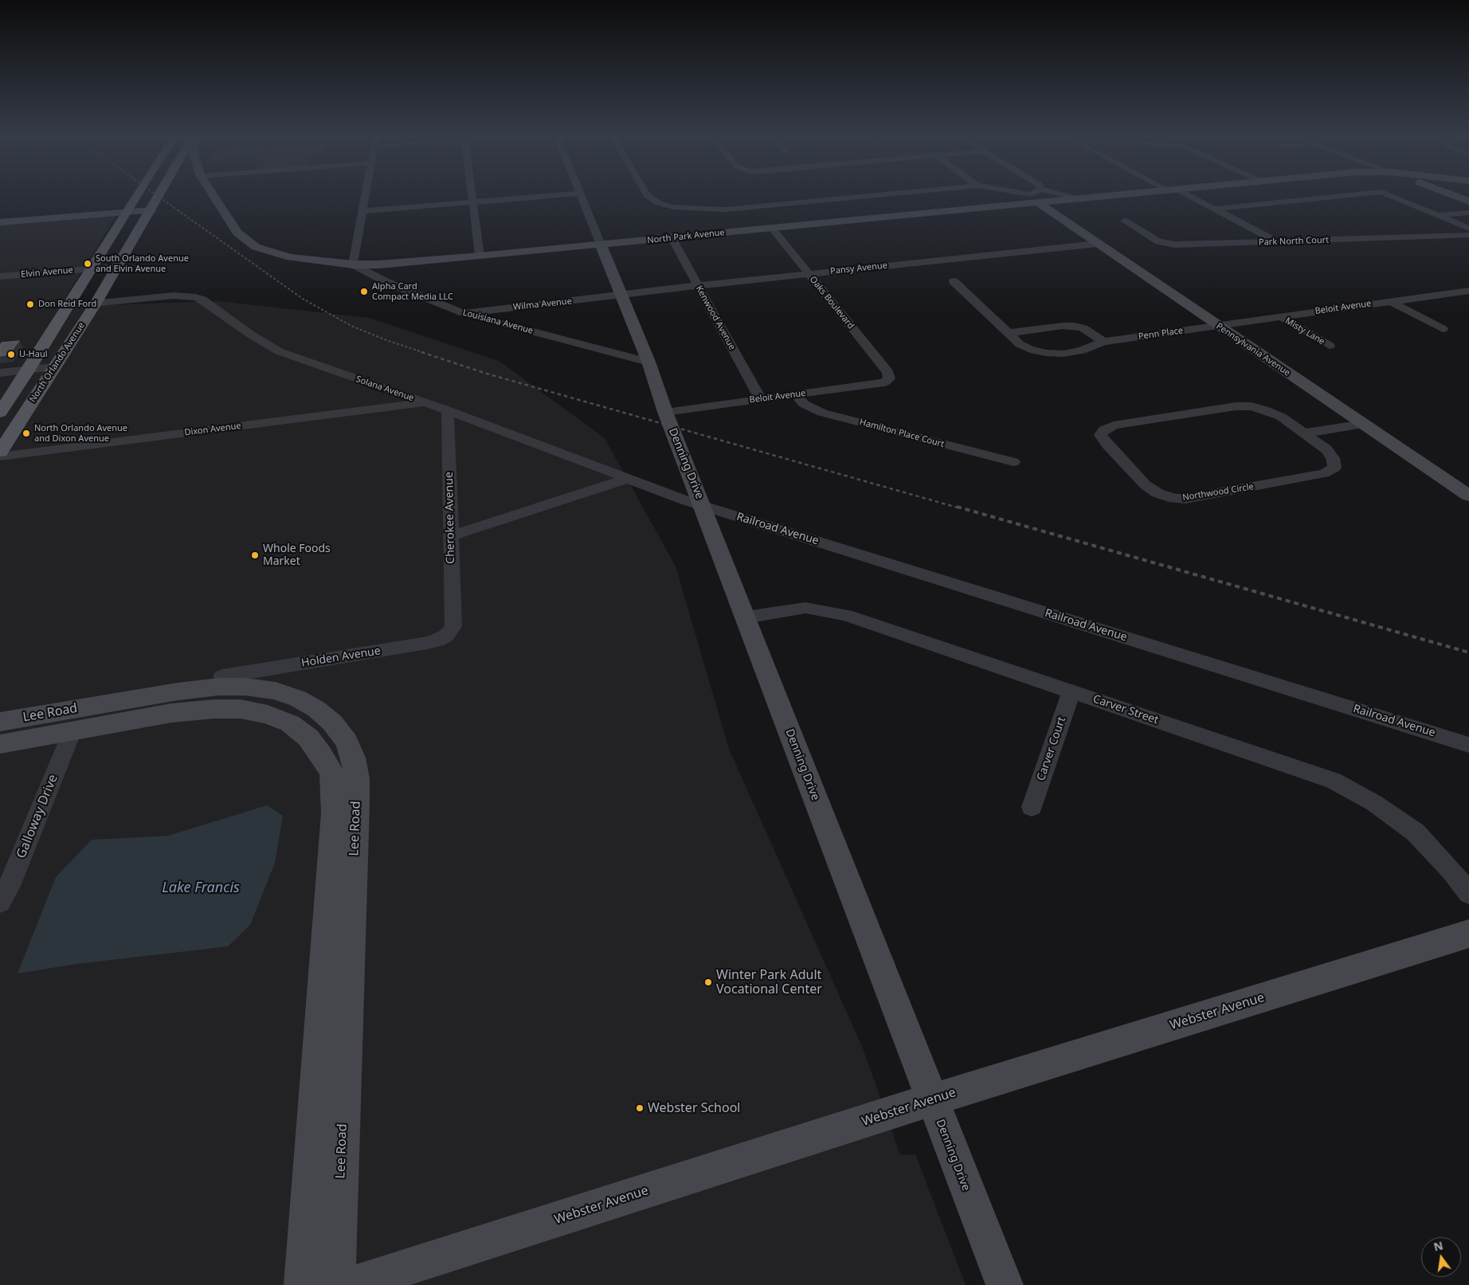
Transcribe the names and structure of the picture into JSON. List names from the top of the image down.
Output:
{
  "streets": {
    "main road": ["North Orlando Avenue"],
    "street": [
      "North Park Avenue",
      "Park North Court",
      "Pansy Avenue",
      "Elvin Avenue",
      "Oaks Boulevard",
      "Wilma Avenue",
      "Beloit Avenue",
      "Kenwood Avenue",
      "Louisiana Avenue",
      "Misty Lane",
      "Penn Place",
      "Pennsylvania Avenue",
      "Solana Avenue",
      "Dixon Avenue",
      "Hamilton Place Court",
      "Denning Drive",
      "Northwood Circle",
      "Cherokee Avenue",
      "Railroad Avenue",
      "Holden Avenue",
      "Carver Street",
      "Lee Road",
      "Carver Court",
      "Galloway Drive",
      "Webster Avenue"
    ]
  },
  "crossings": [
    ["North Park Avenue", "Oaks Boulevard"],
    ["North Park Avenue", "Kenwood Avenue"],
    ["North Park Avenue", "Louisiana Avenue"],
    ["North Park Avenue", "Pennsylvania Avenue"],
    ["North Park Avenue", "Denning Drive"],
    ["Pansy Avenue", "Oaks Boulevard"],
    ["Pansy Avenue", "Wilma Avenue"],
    ["Pansy Avenue", "Kenwood Avenue"],
    ["Pansy Avenue", "Pennsylvania Avenue"],
    ["Pansy Avenue", "Denning Drive"],
    ["Elvin Avenue", "North Orlando Avenue"],
    ["Oaks Boulevard", "Beloit Avenue"],
    ["Wilma Avenue", "Louisiana Avenue"],
    ["Wilma Avenue", "Denning Drive"],
    ["Beloit Avenue", "Kenwood Avenue"],
    ["Beloit Avenue", "Misty Lane"],
    ["Beloit Avenue", "Penn Place"],
    ["Beloit Avenue", "Pennsylvania Avenue"],
    ["Beloit Avenue", "Hamilton Place Court"],
    ["Beloit Avenue", "Denning Drive"],
    ["Louisiana Avenue", "Denning Drive"],
    ["Penn Place", "Pennsylvania Avenue"],
    ["North Orlando Avenue", "Solana Avenue"],
    ["Solana Avenue", "Dixon Avenue"],
    ["Solana Avenue", "Denning Drive"],
    ["Solana Avenue", "Cherokee Avenue"],
    ["Solana Avenue", "Railroad Avenue"],
    ["Denning Drive", "Railroad Avenue"],
    ["Denning Drive", "Carver Street"],
    ["Denning Drive", "Webster Avenue"],
    ["Cherokee Avenue", "Holden Avenue"],
    ["Carver Street", "Carver Court"],
    ["Lee Road", "Galloway Drive"]
  ],
  "water": ["Lake Francis"],
  "places": [
    "South Orlando Avenue and Elvin Avenue",
    "Alpha Card Compact Media LLC",
    "Don Reid Ford",
    "U-Haul",
    "North Orlando Avenue and Dixon Avenue",
    "Whole Foods Market",
    "Winter Park Adult Vocational Center",
    "Webster School"
  ],
  "north": "top"
}
